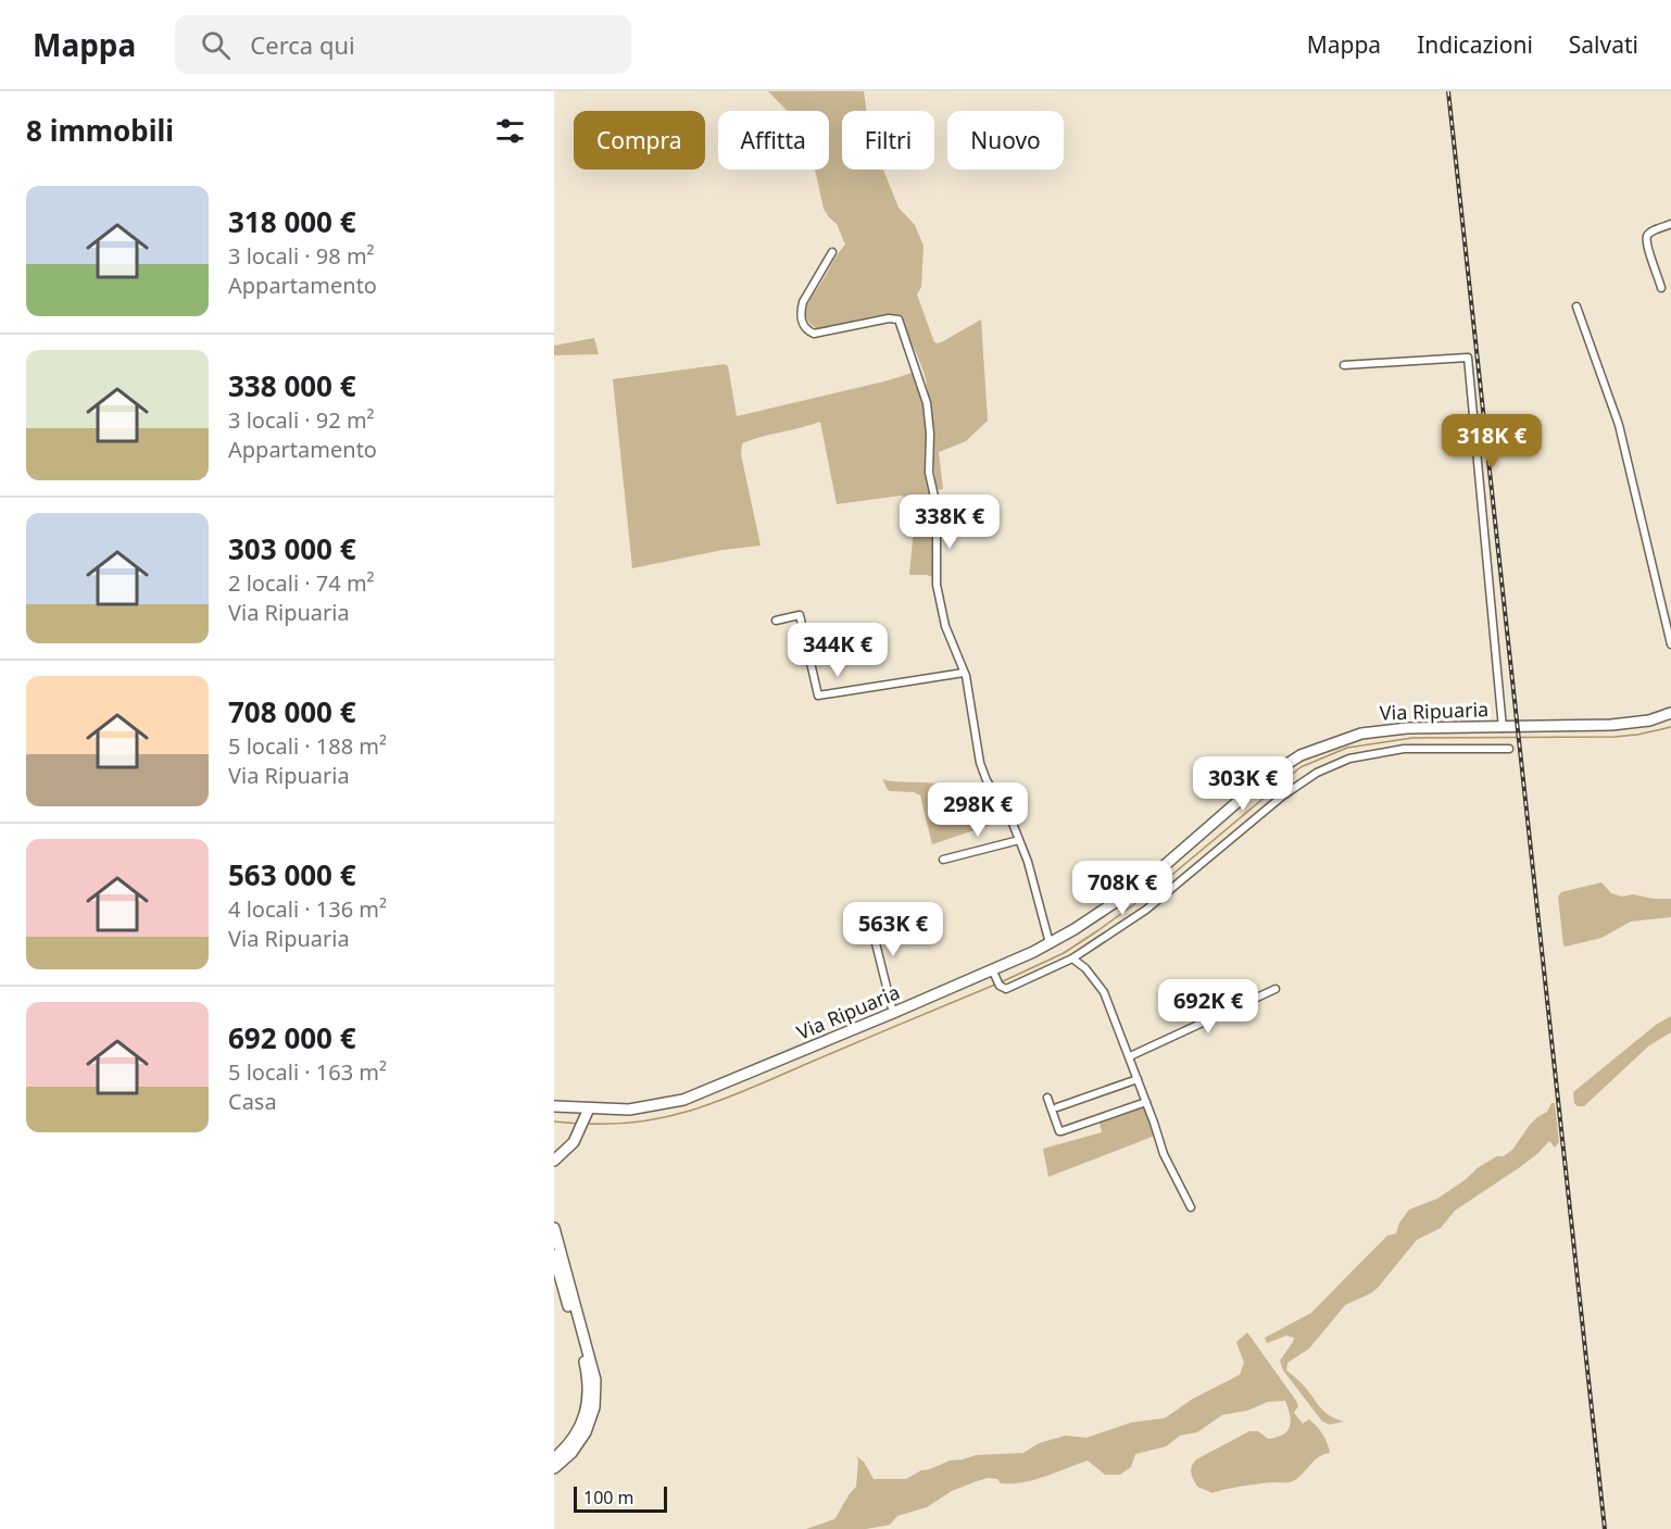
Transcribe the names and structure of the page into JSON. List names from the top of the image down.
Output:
{
  "streets": {
    "street": ["Via Ripuaria"]
  },
  "scale_bar": "100 m",
  "page": {
    "header": "Mappa",
    "search": "Cerca qui",
    "nav": ["Mappa", "Indicazioni", "Salvati"],
    "heading": "8 immobili",
    "chip": [
      "Compra",
      "Affitta",
      "Filtri",
      "Nuovo"
    ],
    "list": [
      {
        "name": "318 000 €",
        "note": "3 locali · 98 m² · Appartamento"
      },
      {
        "name": "338 000 €",
        "note": "3 locali · 92 m² · Appartamento"
      },
      {
        "name": "303 000 €",
        "note": "2 locali · 74 m² · Via Ripuaria"
      },
      {
        "name": "708 000 €",
        "note": "5 locali · 188 m² · Via Ripuaria"
      },
      {
        "name": "563 000 €",
        "note": "4 locali · 136 m² · Via Ripuaria"
      },
      {
        "name": "692 000 €",
        "note": "5 locali · 163 m² · Casa"
      }
    ],
    "price": [
      "318K €",
      "338K €",
      "344K €",
      "303K €",
      "298K €",
      "708K €",
      "563K €",
      "692K €"
    ],
    "scale": "100 m"
  }
}
